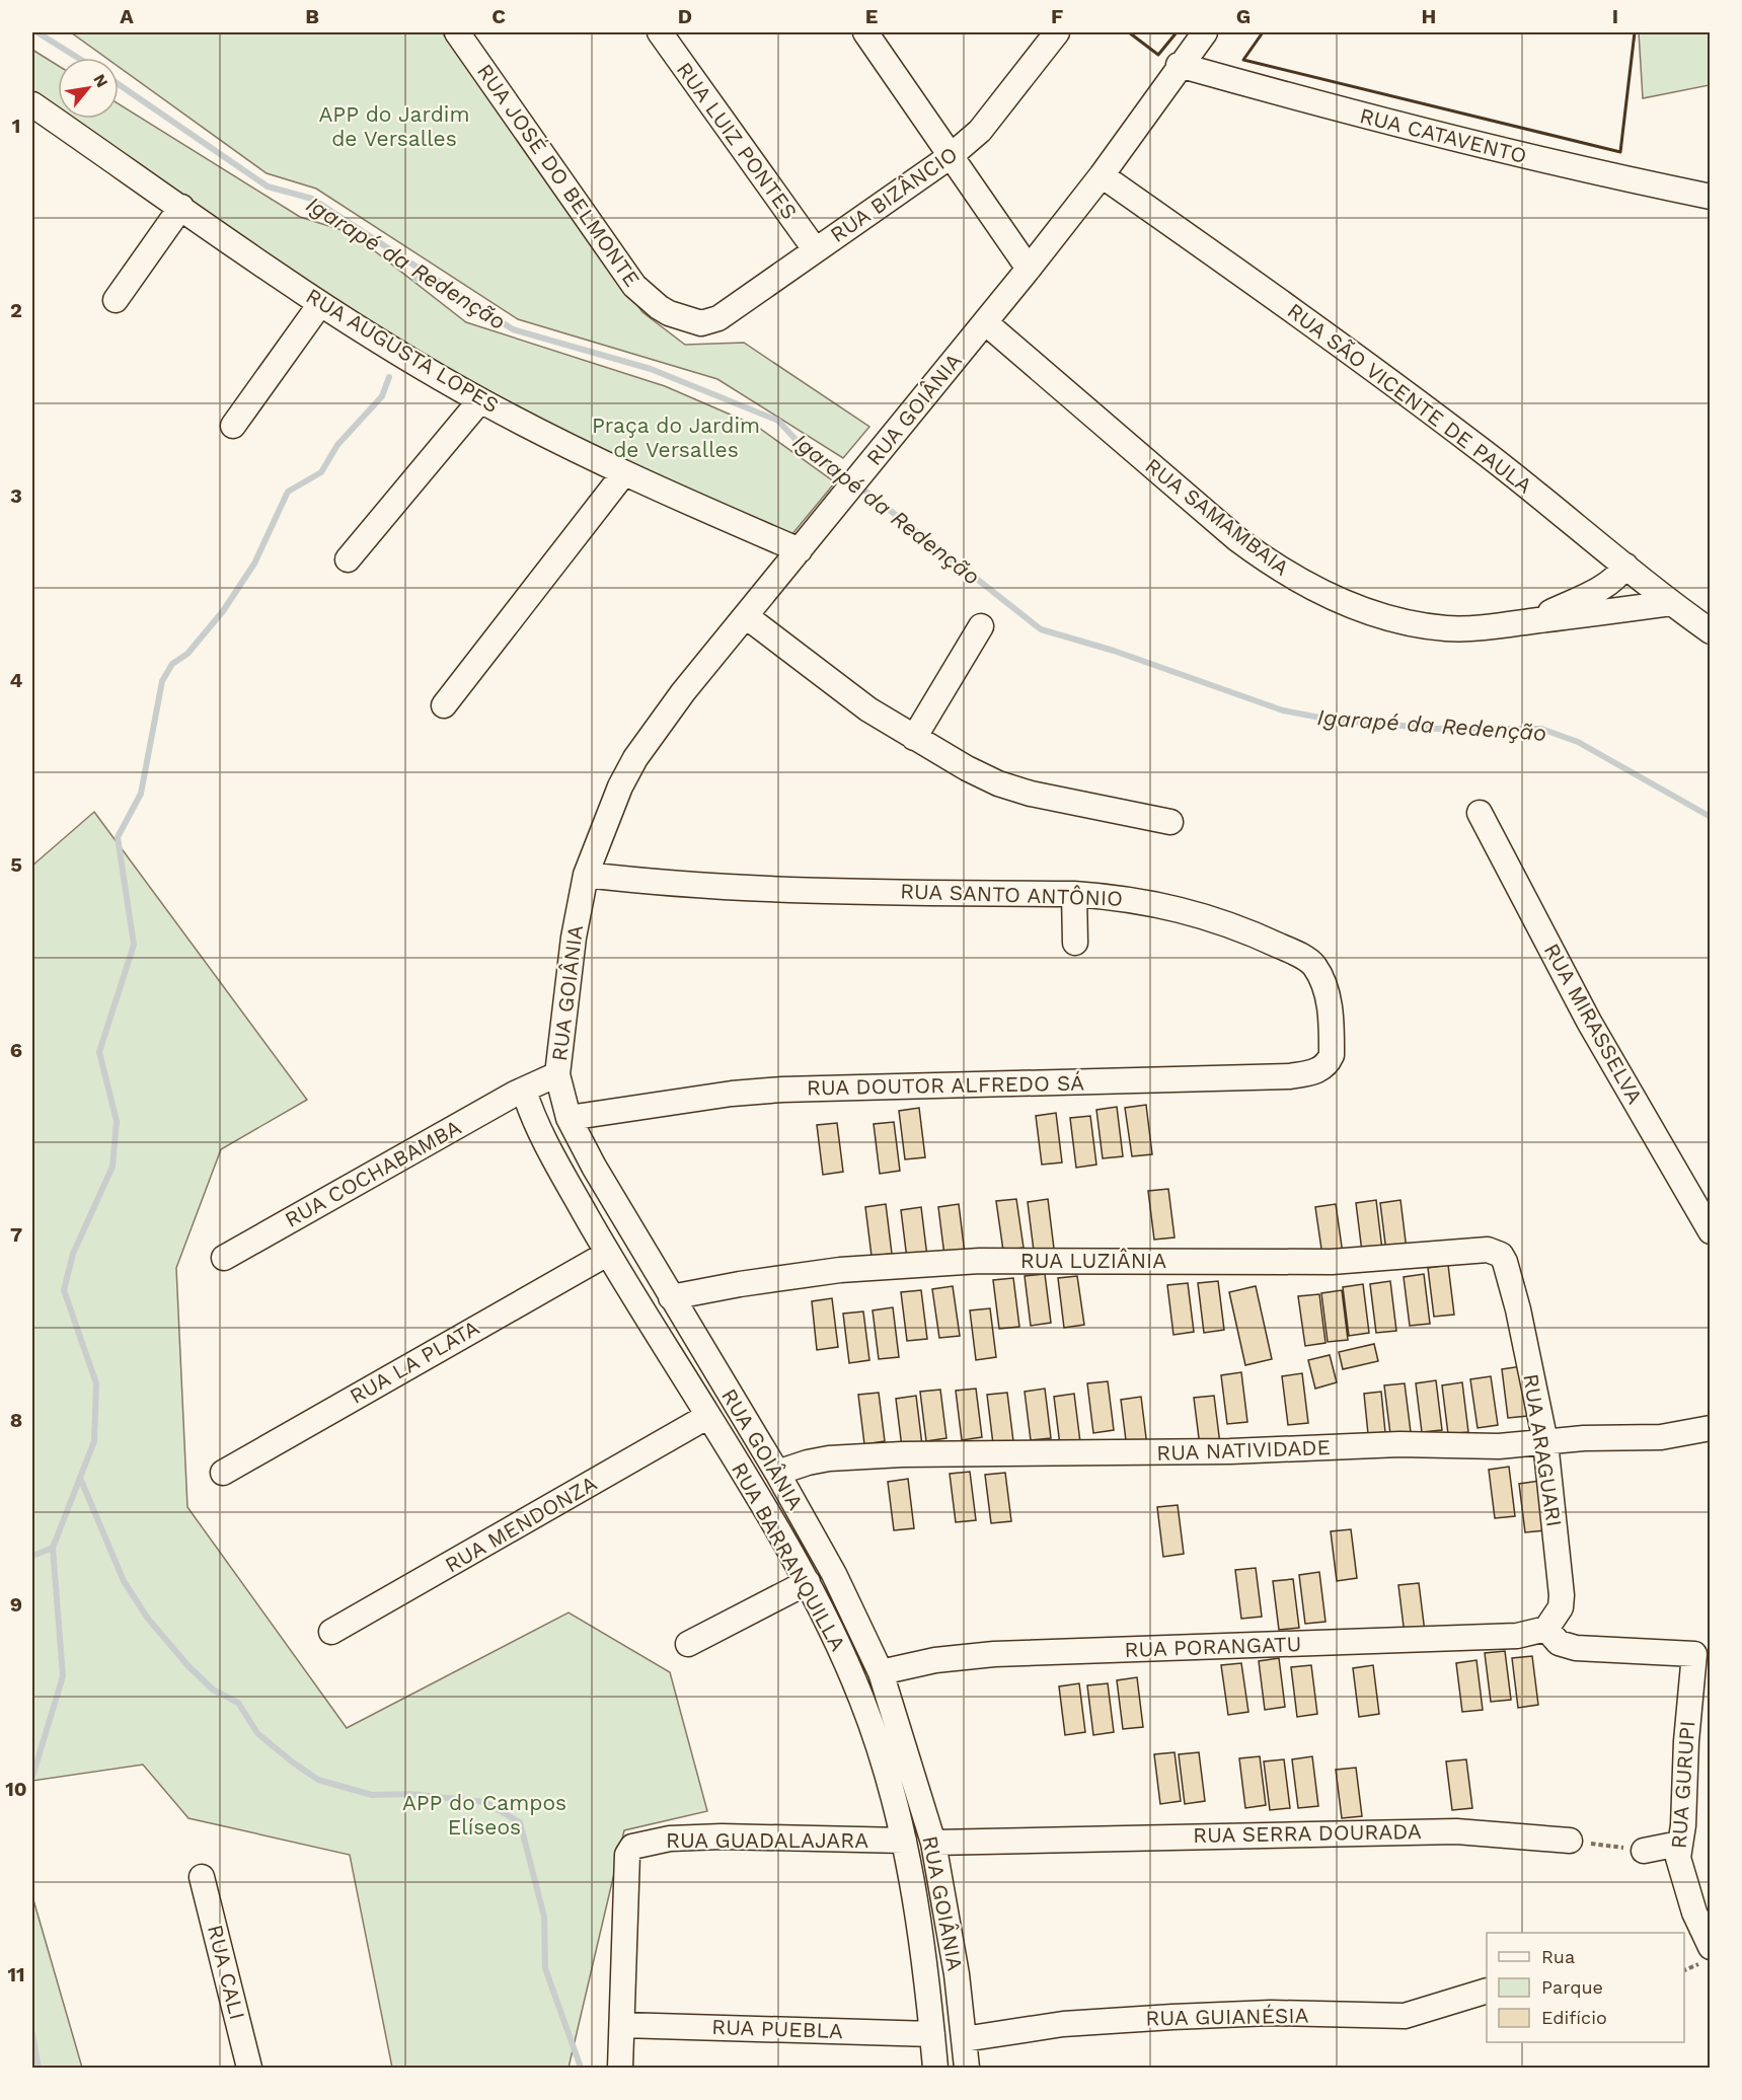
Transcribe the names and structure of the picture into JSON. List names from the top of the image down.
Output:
{
  "streets": {
    "street": [
      "RUA CATAVENTO",
      "RUA LUIZ PONTES",
      "RUA JOSÉ DO BELMONTE",
      "RUA BIZÂNCIO",
      "RUA AUGUSTA LOPES",
      "RUA SÃO VICENTE DE PAULA",
      "RUA GOIÂNIA",
      "RUA SAMAMBAIA",
      "RUA SANTO ANTÔNIO",
      "RUA MIRASSELVA",
      "RUA DOUTOR ALFREDO SÁ",
      "RUA COCHABAMBA",
      "RUA LUZIÂNIA",
      "RUA LA PLATA",
      "RUA NATIVIDADE",
      "RUA ARAGUARI",
      "RUA MENDONZA",
      "RUA BARRANQUILLA",
      "RUA PORANGATU",
      "RUA GURUPI",
      "RUA SERRA DOURADA",
      "RUA GUADALAJARA",
      "RUA CALI",
      "RUA GUIANÉSIA",
      "RUA PUEBLA"
    ]
  },
  "crossings": [
    ["RUA CATAVENTO", "RUA GOIÂNIA"],
    ["RUA LUIZ PONTES", "RUA BIZÂNCIO"],
    ["RUA JOSÉ DO BELMONTE", "RUA BIZÂNCIO"],
    ["RUA AUGUSTA LOPES", "RUA GOIÂNIA"],
    ["RUA SÃO VICENTE DE PAULA", "RUA GOIÂNIA"],
    ["RUA SÃO VICENTE DE PAULA", "RUA SAMAMBAIA"],
    ["RUA GOIÂNIA", "RUA SAMAMBAIA"],
    ["RUA GOIÂNIA", "RUA SANTO ANTÔNIO"],
    ["RUA GOIÂNIA", "RUA DOUTOR ALFREDO SÁ"],
    ["RUA GOIÂNIA", "RUA COCHABAMBA"],
    ["RUA GOIÂNIA", "RUA LUZIÂNIA"],
    ["RUA GOIÂNIA", "RUA NATIVIDADE"],
    ["RUA GOIÂNIA", "RUA PORANGATU"],
    ["RUA GOIÂNIA", "RUA SERRA DOURADA"],
    ["RUA GOIÂNIA", "RUA GUIANÉSIA"],
    ["RUA SANTO ANTÔNIO", "RUA DOUTOR ALFREDO SÁ"],
    ["RUA COCHABAMBA", "RUA BARRANQUILLA"],
    ["RUA LUZIÂNIA", "RUA ARAGUARI"],
    ["RUA LA PLATA", "RUA BARRANQUILLA"],
    ["RUA NATIVIDADE", "RUA ARAGUARI"],
    ["RUA ARAGUARI", "RUA PORANGATU"],
    ["RUA ARAGUARI", "RUA GURUPI"],
    ["RUA MENDONZA", "RUA BARRANQUILLA"],
    ["RUA BARRANQUILLA", "RUA PORANGATU"],
    ["RUA BARRANQUILLA", "RUA GUADALAJARA"],
    ["RUA BARRANQUILLA", "RUA PUEBLA"],
    ["RUA PORANGATU", "RUA GURUPI"],
    ["RUA GUADALAJARA", "RUA PUEBLA"]
  ],
  "water": ["Igarapé da Redenção"],
  "parks": ["APP do Jardim de Versalles", "Praça do Jardim de Versalles", "APP do Campos Elíseos"],
  "legend": ["Rua", "Parque", "Edifício"],
  "north": "top right",
  "grid": {
    "columns": [
      "A",
      "B",
      "C",
      "D",
      "E",
      "F",
      "G",
      "H",
      "I"
    ],
    "rows": [
      "1",
      "2",
      "3",
      "4",
      "5",
      "6",
      "7",
      "8",
      "9",
      "10",
      "11"
    ]
  }
}
